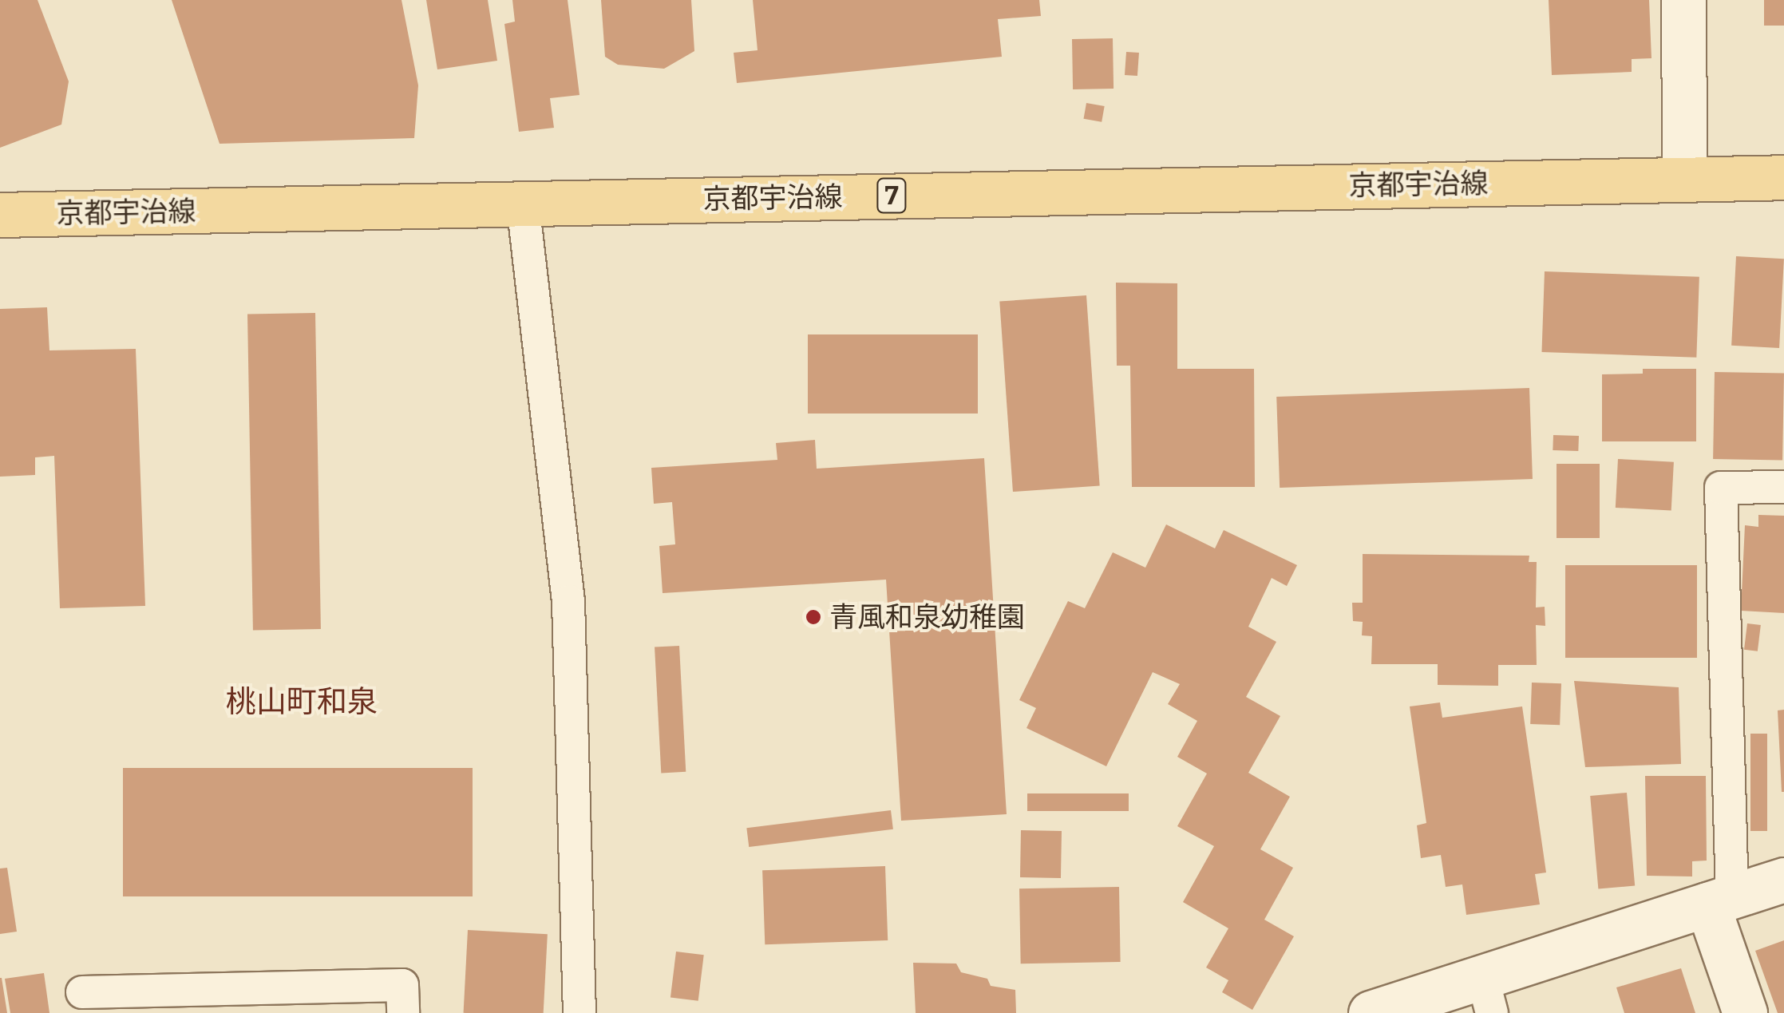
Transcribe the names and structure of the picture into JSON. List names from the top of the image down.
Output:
{
  "streets": {
    "main road": ["京都宇治線", "7"]
  },
  "districts": ["桃山町和泉"],
  "places": ["青風和泉幼稚園"]
}
